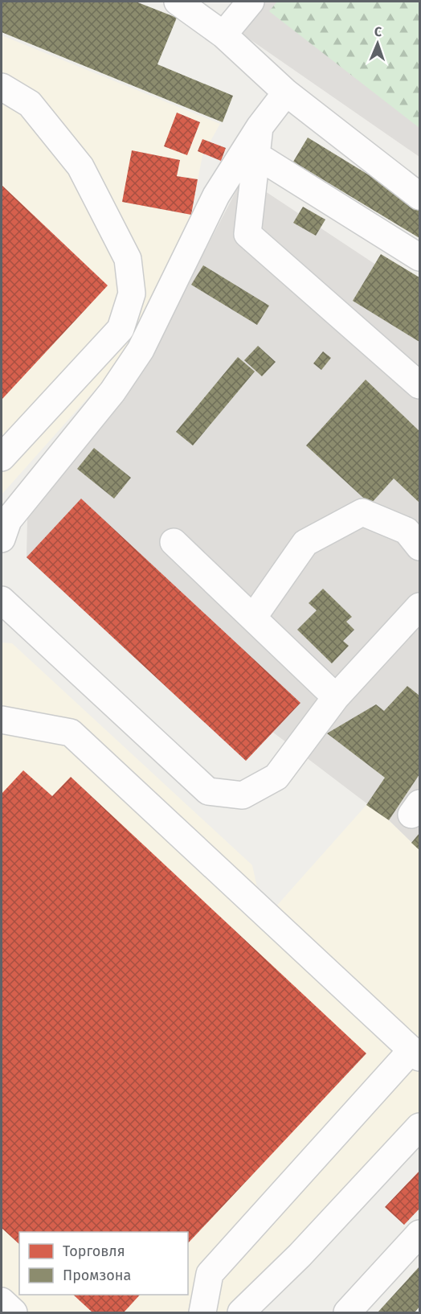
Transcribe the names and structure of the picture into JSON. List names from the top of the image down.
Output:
{
  "legend": ["Торговля", "Промзона"],
  "north": "top"
}
